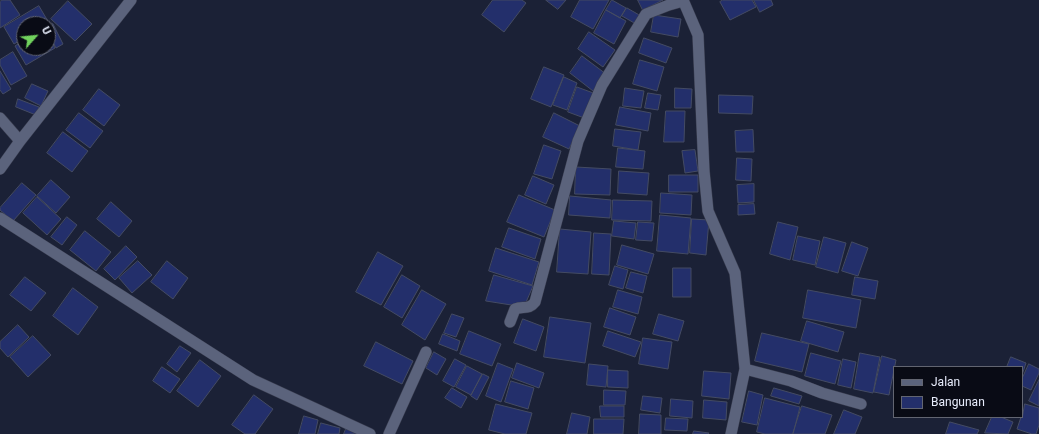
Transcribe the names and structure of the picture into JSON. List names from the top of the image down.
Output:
{
  "legend": ["Jalan", "Bangunan"],
  "north": "top right"
}
